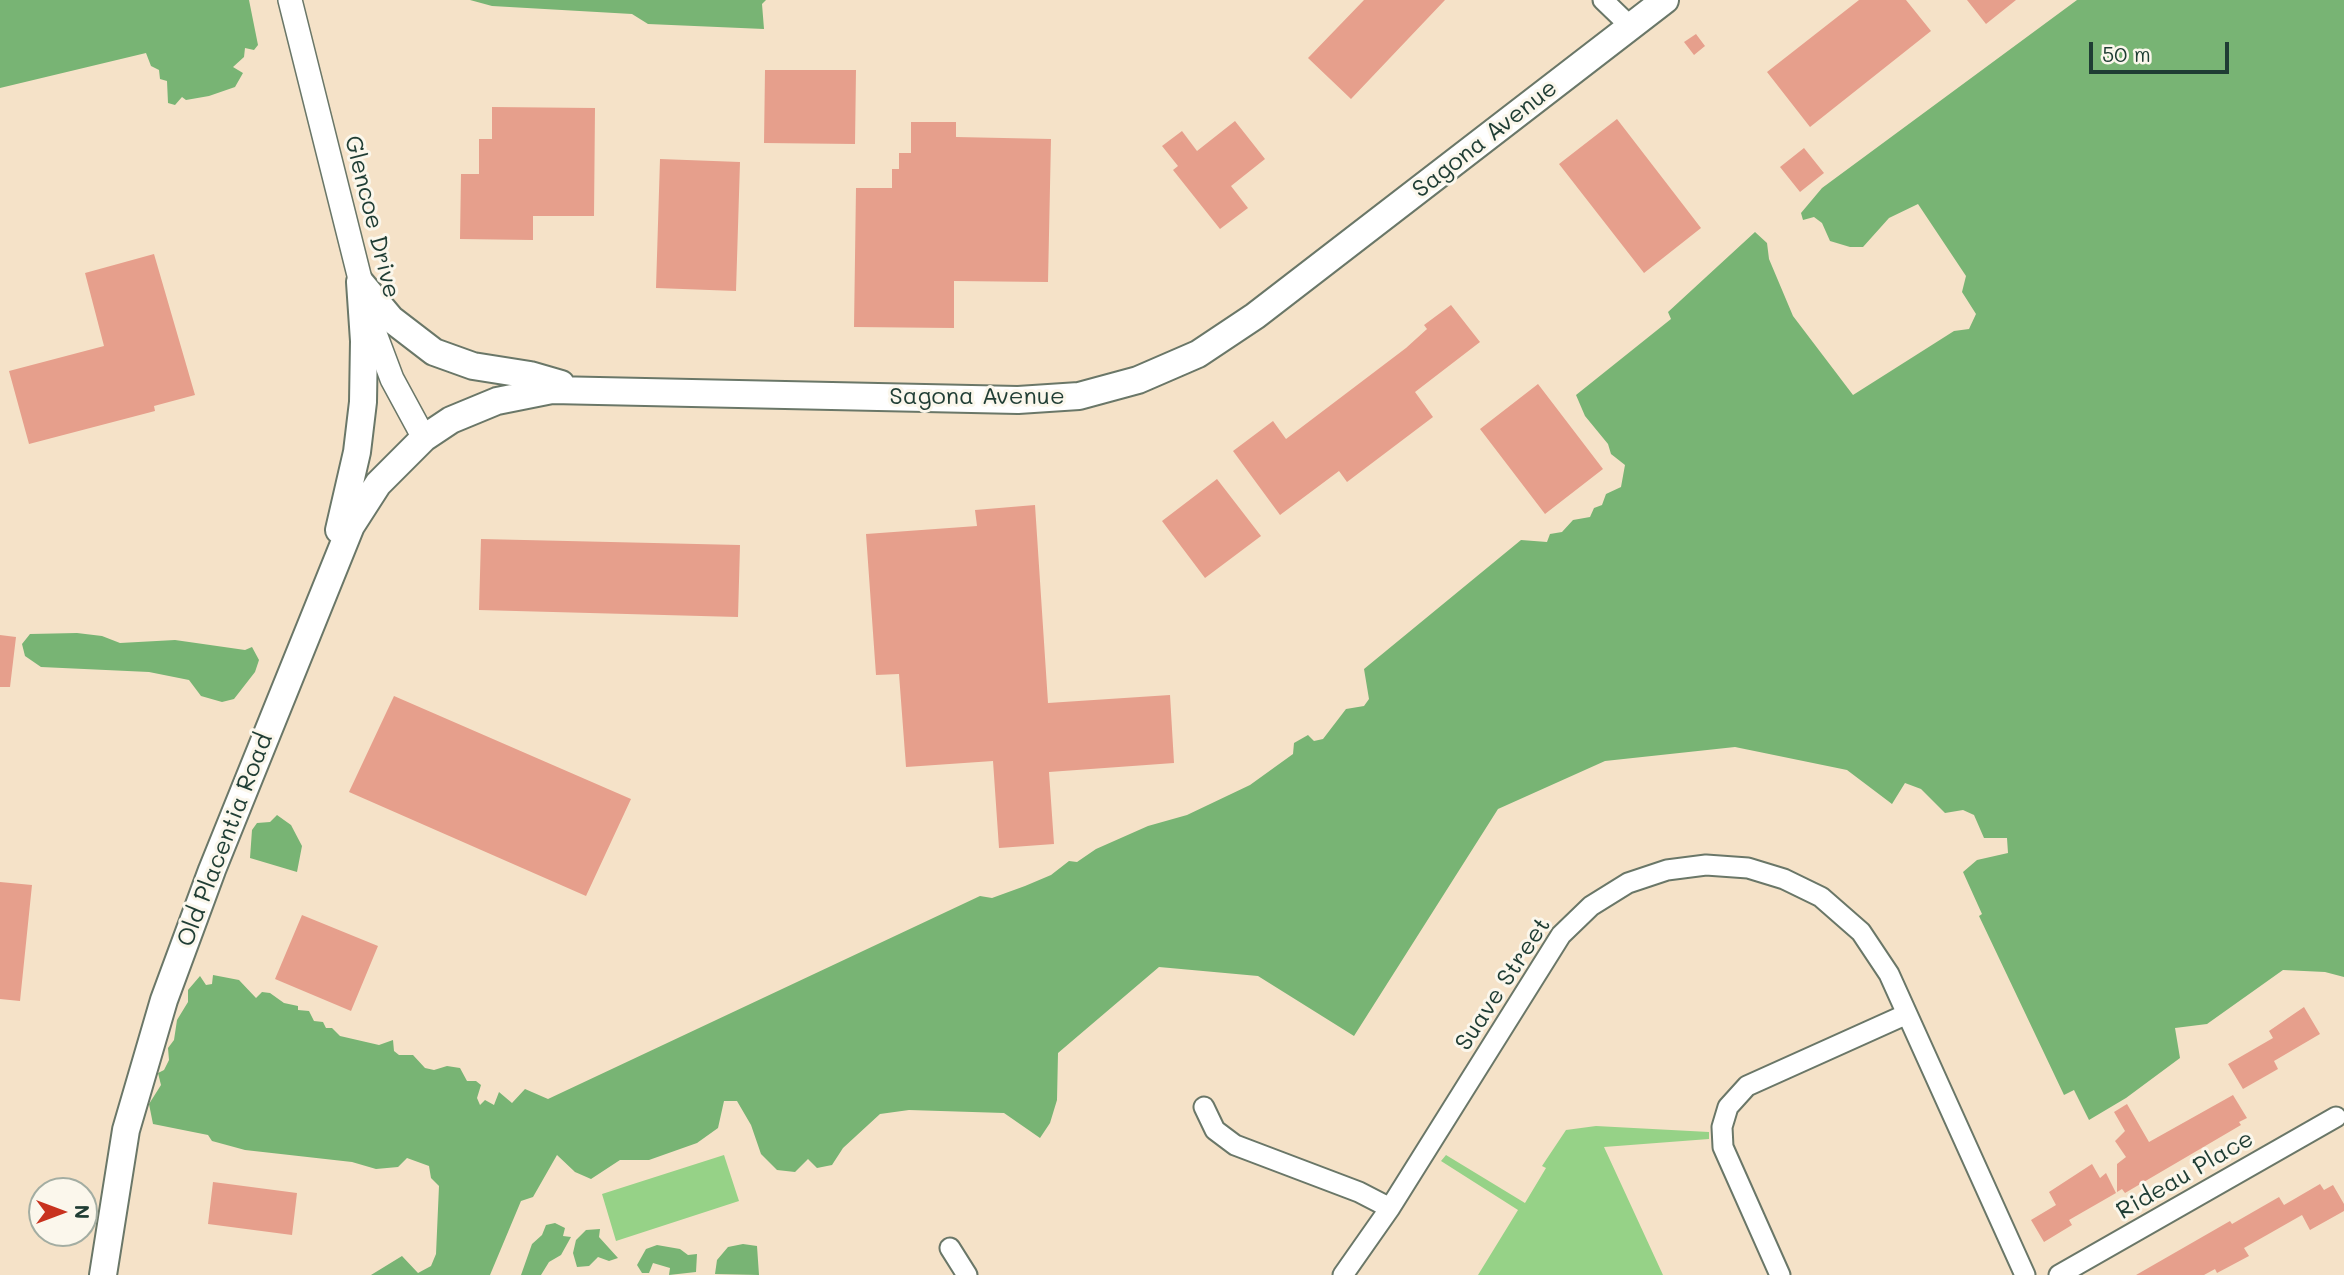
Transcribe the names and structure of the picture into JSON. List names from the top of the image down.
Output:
{
  "streets": {
    "main road": ["Sagona Avenue", "Old Placentia Road"],
    "street": ["Glencoe Drive", "Suave Street", "Rideau Place"]
  },
  "crossings": [
    ["Sagona Avenue", "Glencoe Drive"],
    ["Sagona Avenue", "Old Placentia Road"],
    ["Glencoe Drive", "Old Placentia Road"]
  ],
  "scale_bar": "50 m",
  "north": "right"
}
